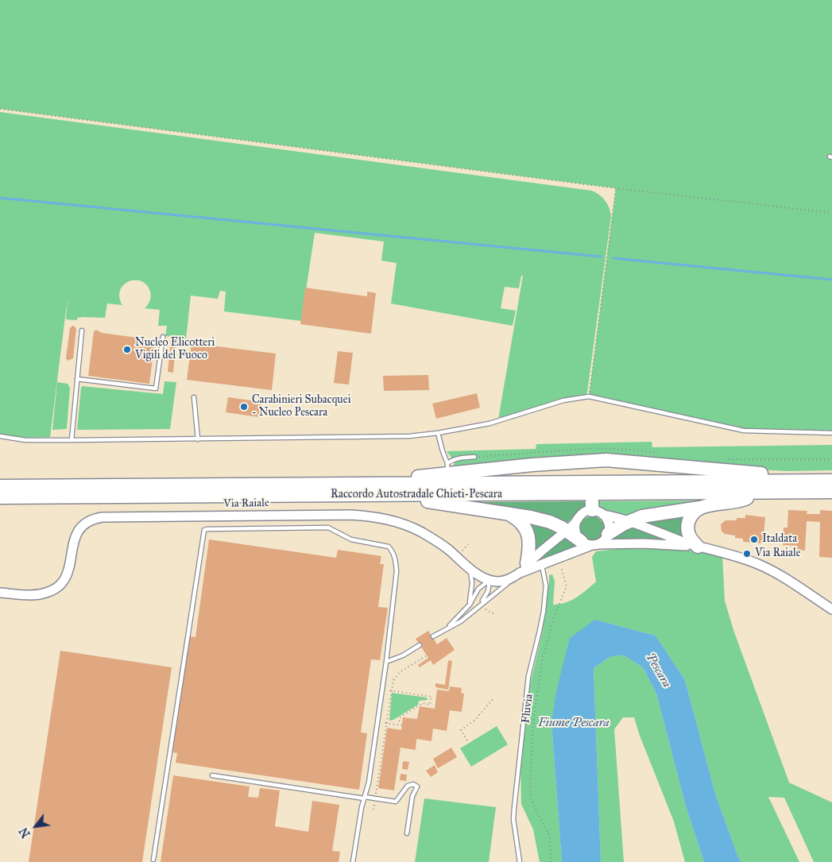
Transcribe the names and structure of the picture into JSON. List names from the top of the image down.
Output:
{
  "streets": {
    "highway": ["Raccordo Autostradale Chieti-Pescara"],
    "street": ["Via Raiale"],
    "path": ["Fluvia"]
  },
  "water": ["Pescara", "Fiume Pescara"],
  "places": [
    "Nucleo Elicotteri Vigili del Fuoco",
    "Carabinieri Subacquei - Nucleo Pescara",
    "Italdata",
    "Via Raiale"
  ],
  "north": "bottom left"
}
